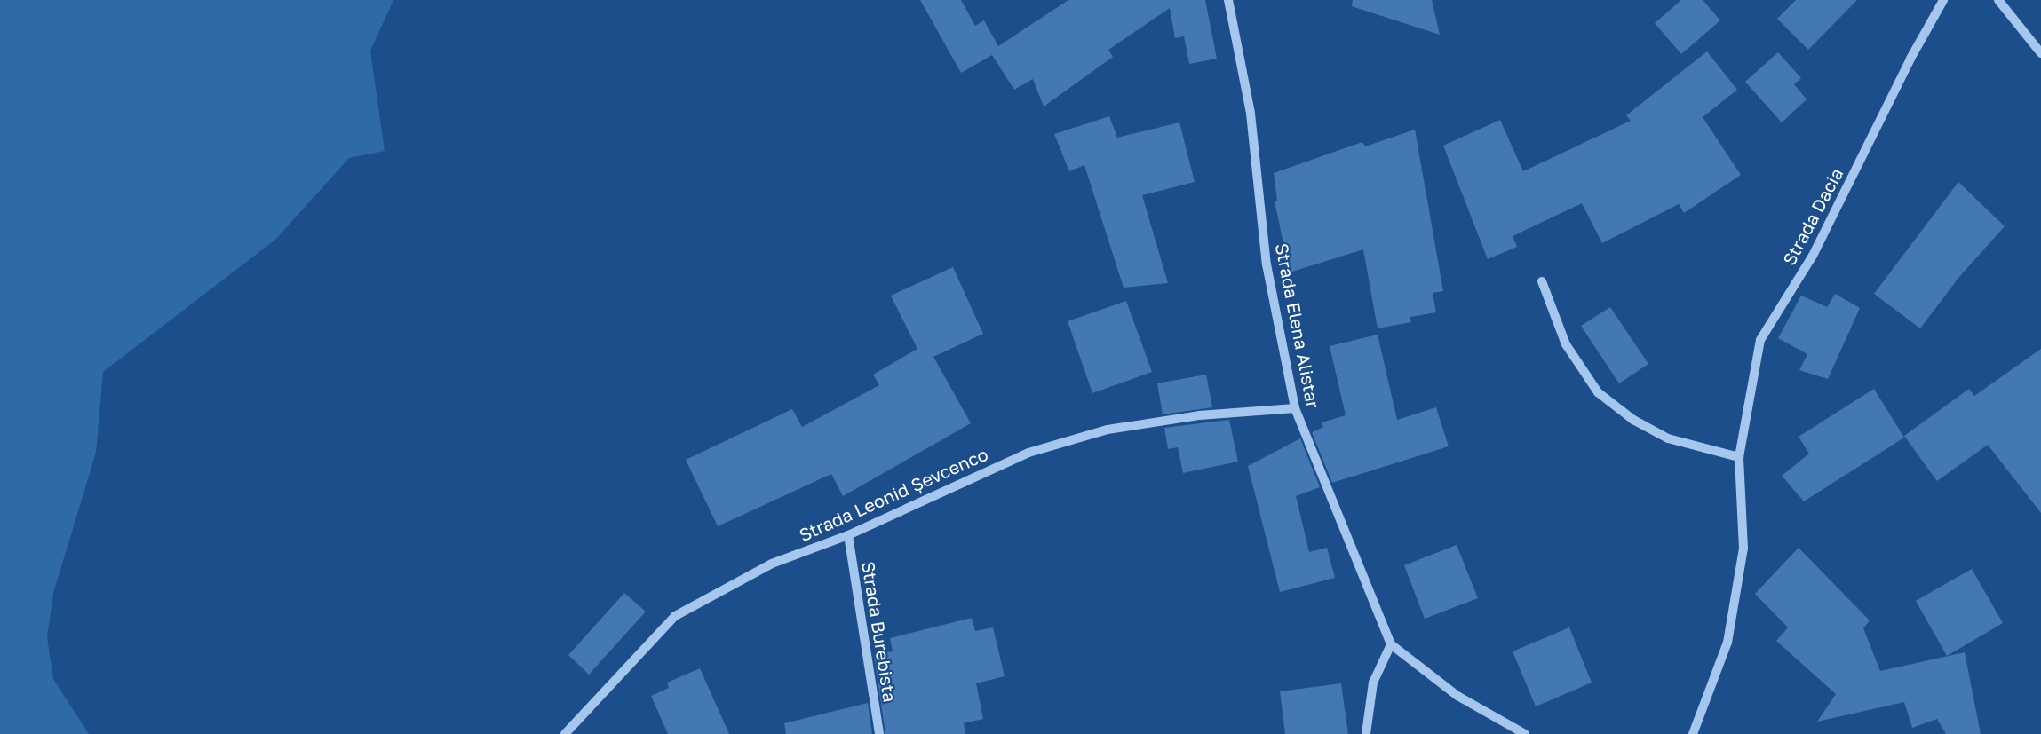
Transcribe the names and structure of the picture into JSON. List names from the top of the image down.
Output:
{
  "streets": {
    "street": [
      "Strada Dacia",
      "Strada Elena Alistar",
      "Strada Leonid Șevcenco",
      "Strada Burebista"
    ]
  },
  "crossings": [
    ["Strada Elena Alistar", "Strada Leonid Șevcenco"],
    ["Strada Leonid Șevcenco", "Strada Burebista"]
  ]
}
